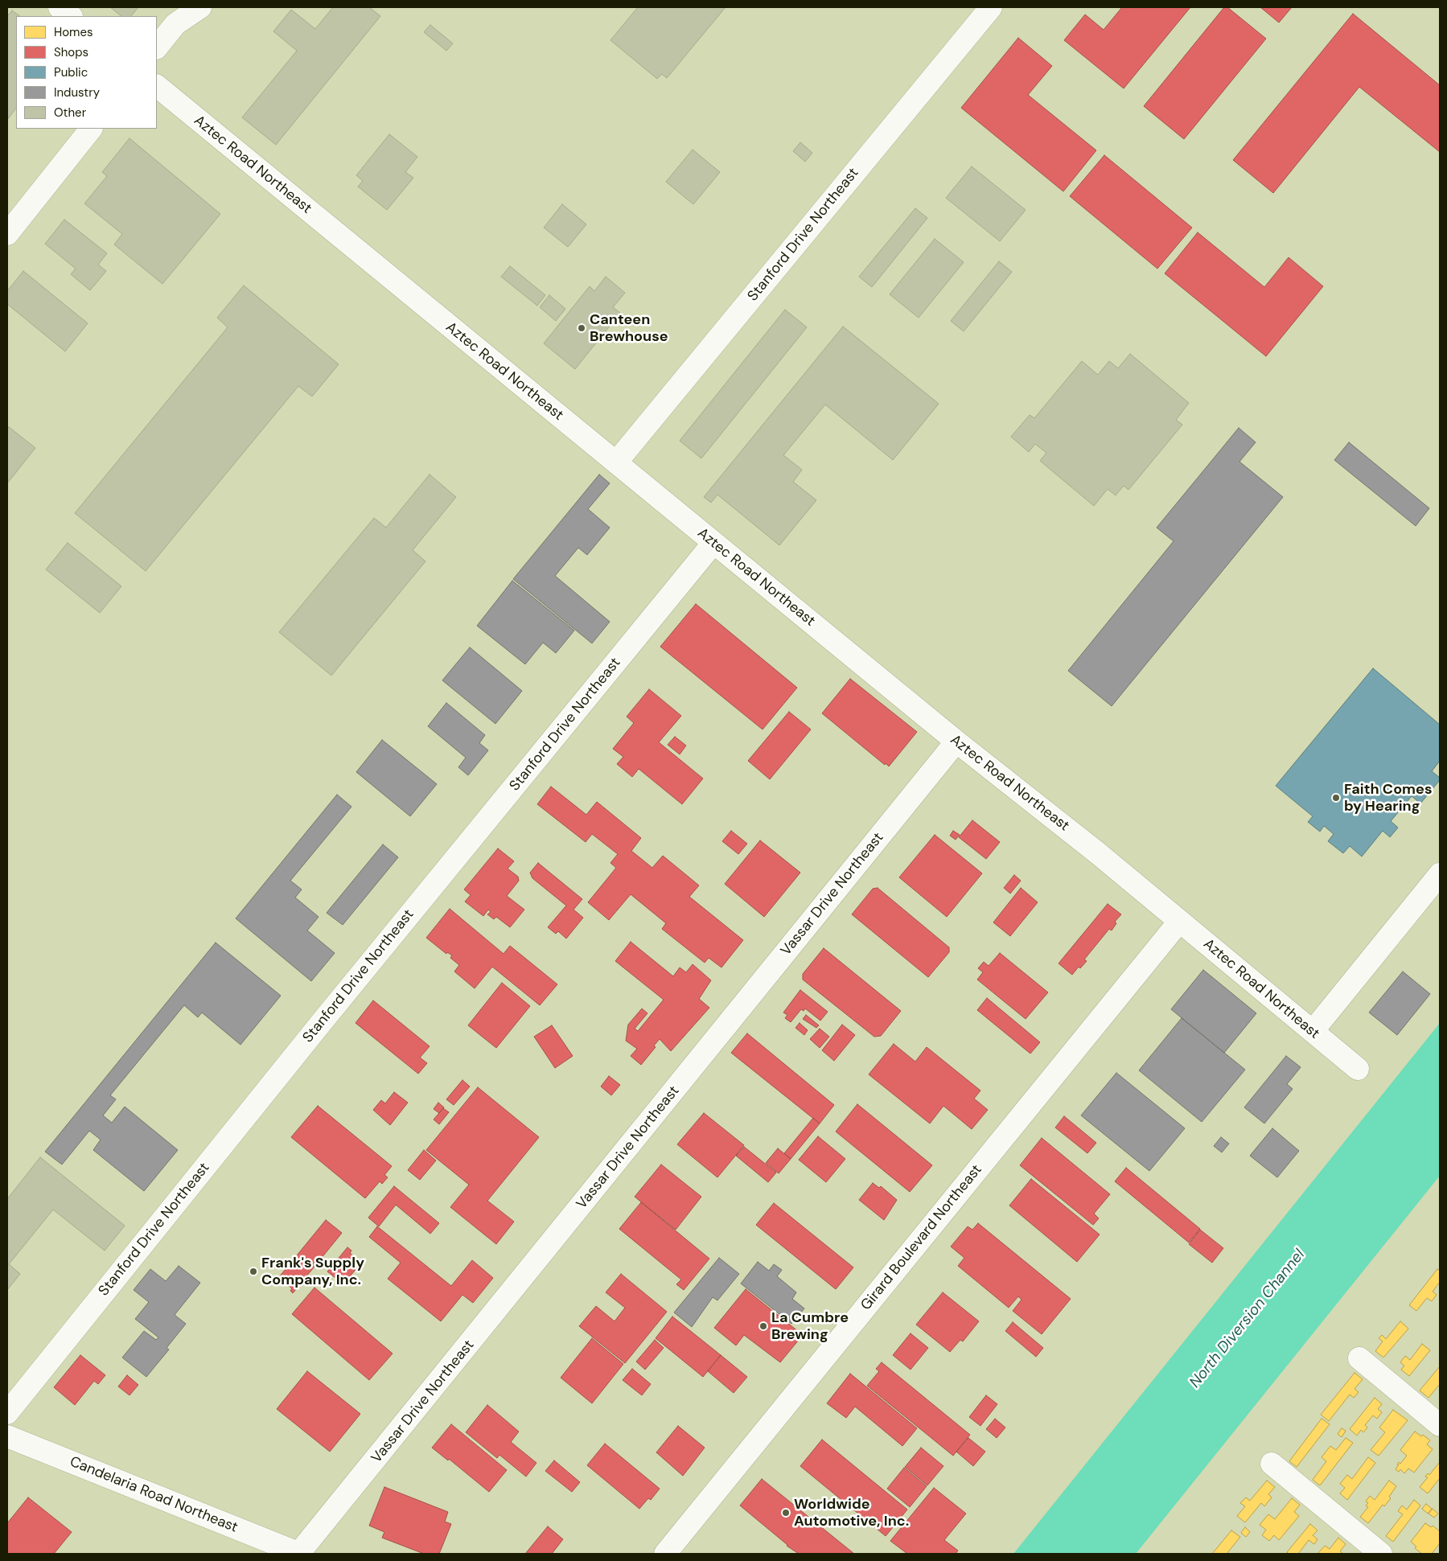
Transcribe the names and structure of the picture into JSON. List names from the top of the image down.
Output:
{
  "streets": {
    "street": [
      "Aztec Road Northeast",
      "Stanford Drive Northeast",
      "Vassar Drive Northeast",
      "Girard Boulevard Northeast",
      "Candelaria Road Northeast"
    ]
  },
  "crossings": [
    ["Aztec Road Northeast", "Stanford Drive Northeast"],
    ["Aztec Road Northeast", "Vassar Drive Northeast"],
    ["Aztec Road Northeast", "Girard Boulevard Northeast"],
    ["Vassar Drive Northeast", "Candelaria Road Northeast"]
  ],
  "water": ["North Diversion Channel"],
  "places": [
    "Canteen Brewhouse",
    "Faith Comes by Hearing",
    "Frank's Supply Company, Inc.",
    "La Cumbre Brewing",
    "Worldwide Automotive, Inc."
  ],
  "legend": [
    "Homes",
    "Shops",
    "Public",
    "Industry",
    "Other"
  ]
}
